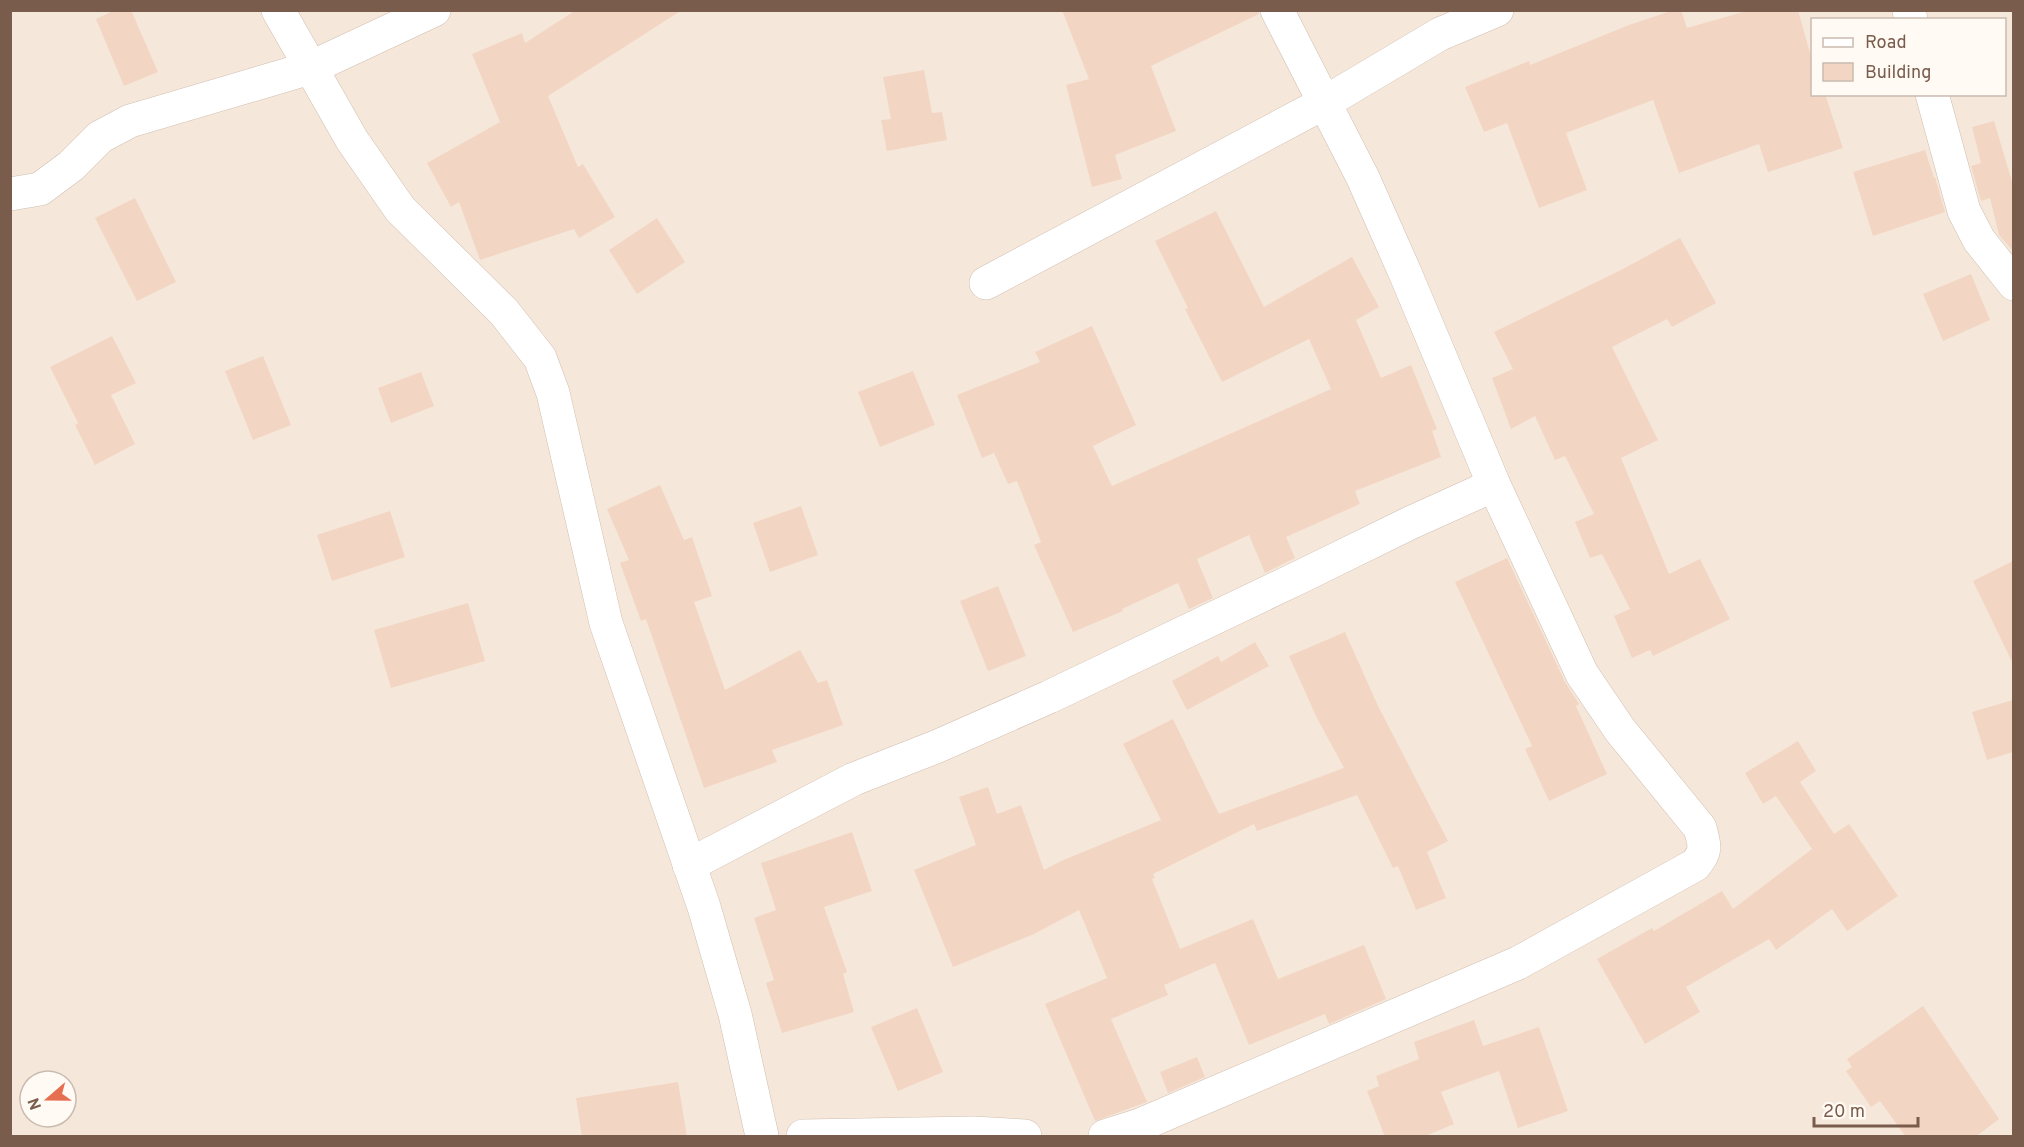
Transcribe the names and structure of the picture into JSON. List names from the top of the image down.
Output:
{
  "legend": ["Road", "Building"],
  "scale_bar": "20 m",
  "north": "left"
}
